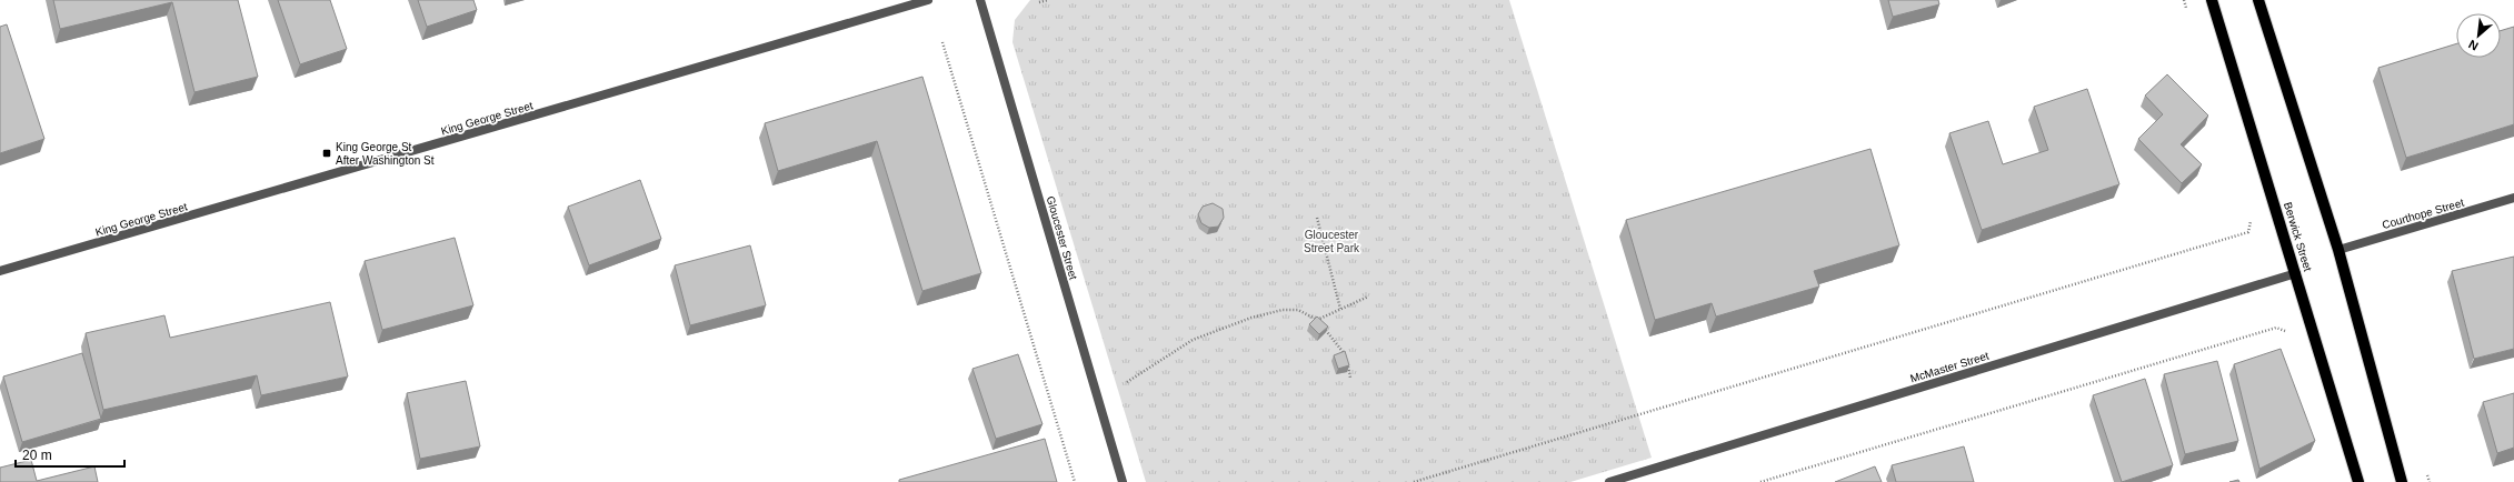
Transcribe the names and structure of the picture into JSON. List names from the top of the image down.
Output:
{
  "streets": {
    "main road": ["Berwick Street"],
    "street": [
      "King George Street",
      "Courthope Street",
      "Gloucester Street",
      "McMaster Street"
    ]
  },
  "crossings": [
    ["Berwick Street", "McMaster Street"]
  ],
  "parks": ["Gloucester Street Park"],
  "places": {
    "transit": ["King George St After Washington St"]
  },
  "scale_bar": "20 m",
  "north": "bottom left"
}
